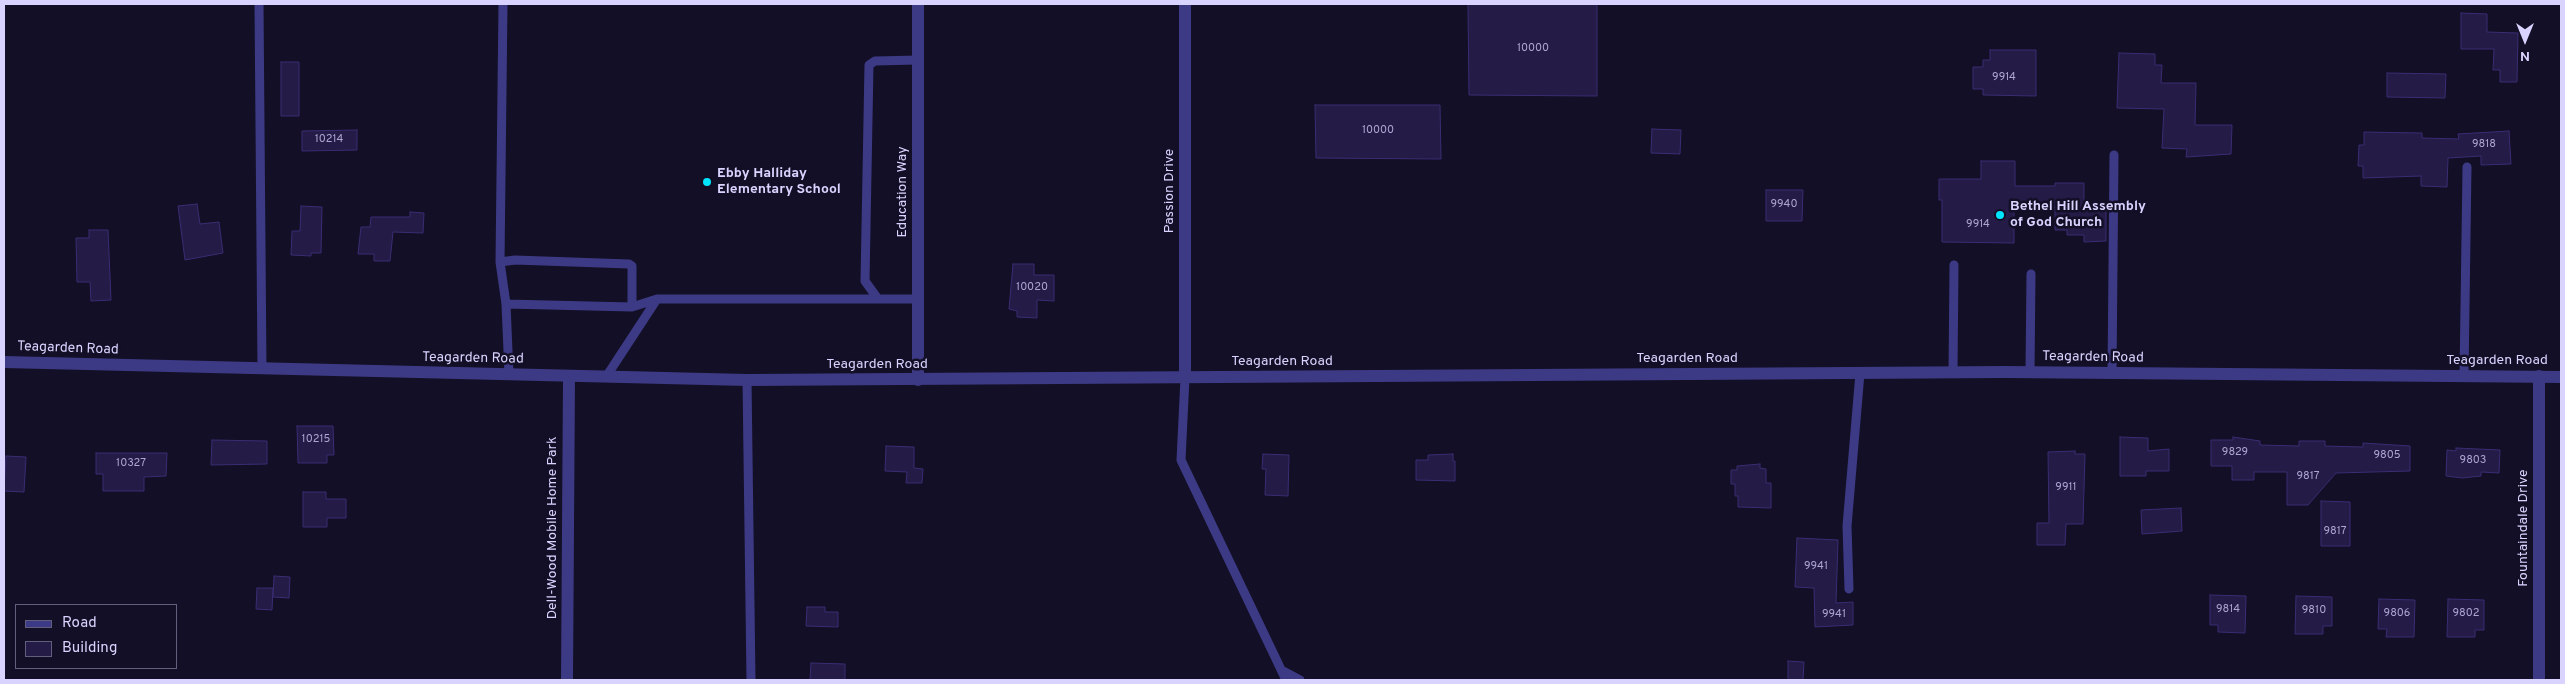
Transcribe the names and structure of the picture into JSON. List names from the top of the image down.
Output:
{
  "streets": {
    "street": [
      "Passion Drive",
      "Education Way",
      "Teagarden Road",
      "Dell-Wood Mobile Home Park",
      "Fountaindale Drive"
    ]
  },
  "crossings": [
    ["Passion Drive", "Teagarden Road"],
    ["Education Way", "Teagarden Road"],
    ["Teagarden Road", "Dell-Wood Mobile Home Park"],
    ["Teagarden Road", "Fountaindale Drive"]
  ],
  "places": ["Ebby Halliday Elementary School", "Bethel Hill Assembly of God Church"],
  "house_numbers": [
    "10000",
    "9914",
    "10000",
    "10214",
    "9818",
    "9940",
    "9914",
    "10020",
    "10215",
    "9829",
    "9805",
    "9803",
    "10327",
    "9817",
    "9911",
    "9817",
    "9941",
    "9814",
    "9810",
    "9806",
    "9802",
    "9941"
  ],
  "legend": ["Road", "Building"],
  "north": "bottom"
}
